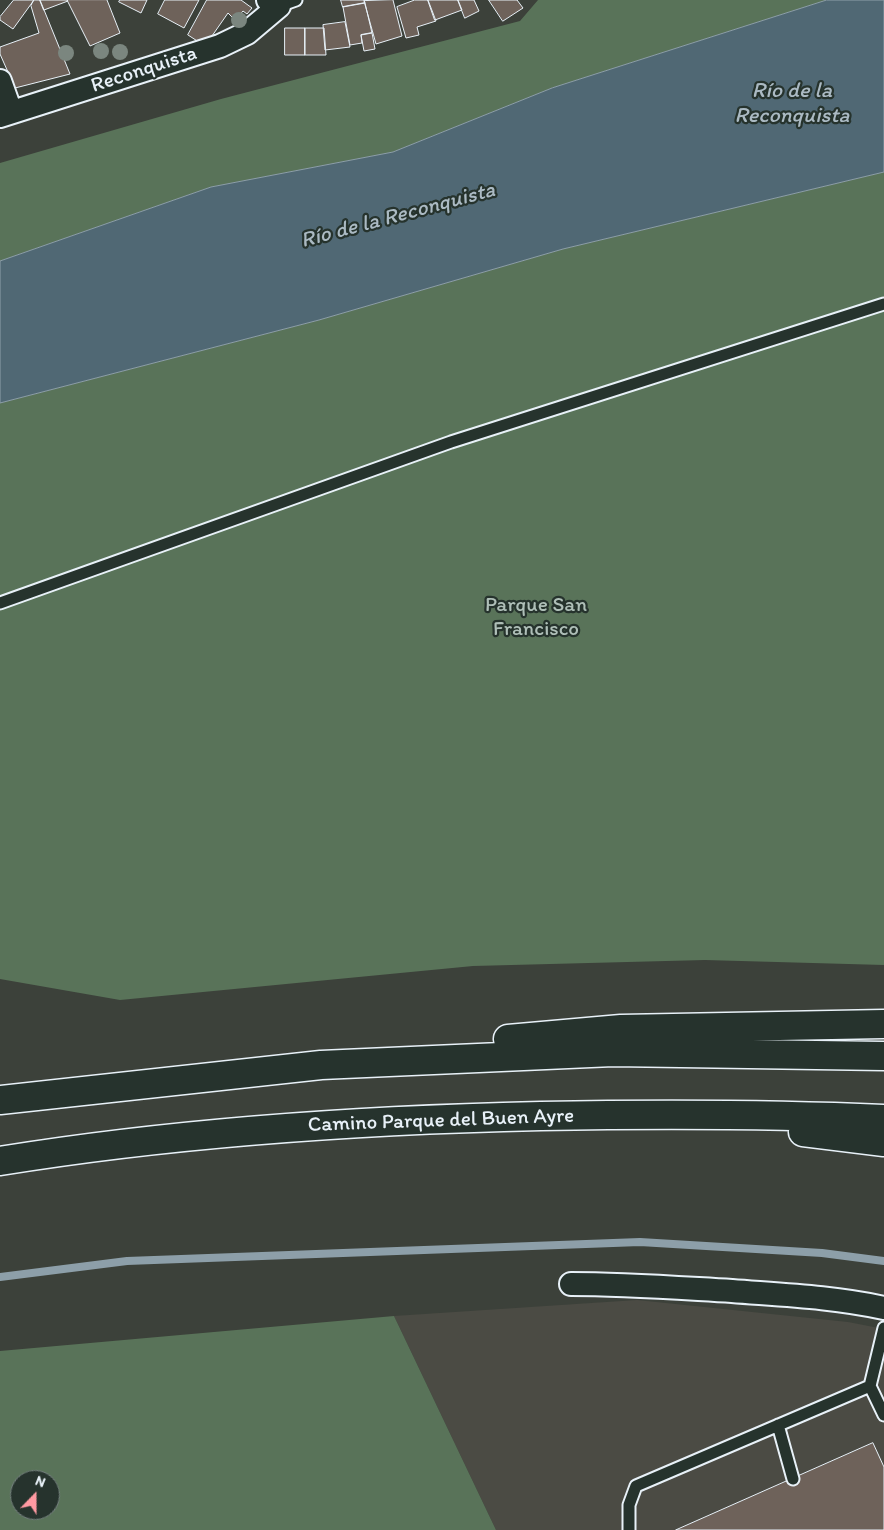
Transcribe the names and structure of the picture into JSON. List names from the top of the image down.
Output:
{
  "streets": {
    "highway": ["Camino Parque del Buen Ayre"],
    "street": ["Reconquista"]
  },
  "water": ["Río de la Reconquista"],
  "parks": ["Parque San Francisco"],
  "north": "top"
}
